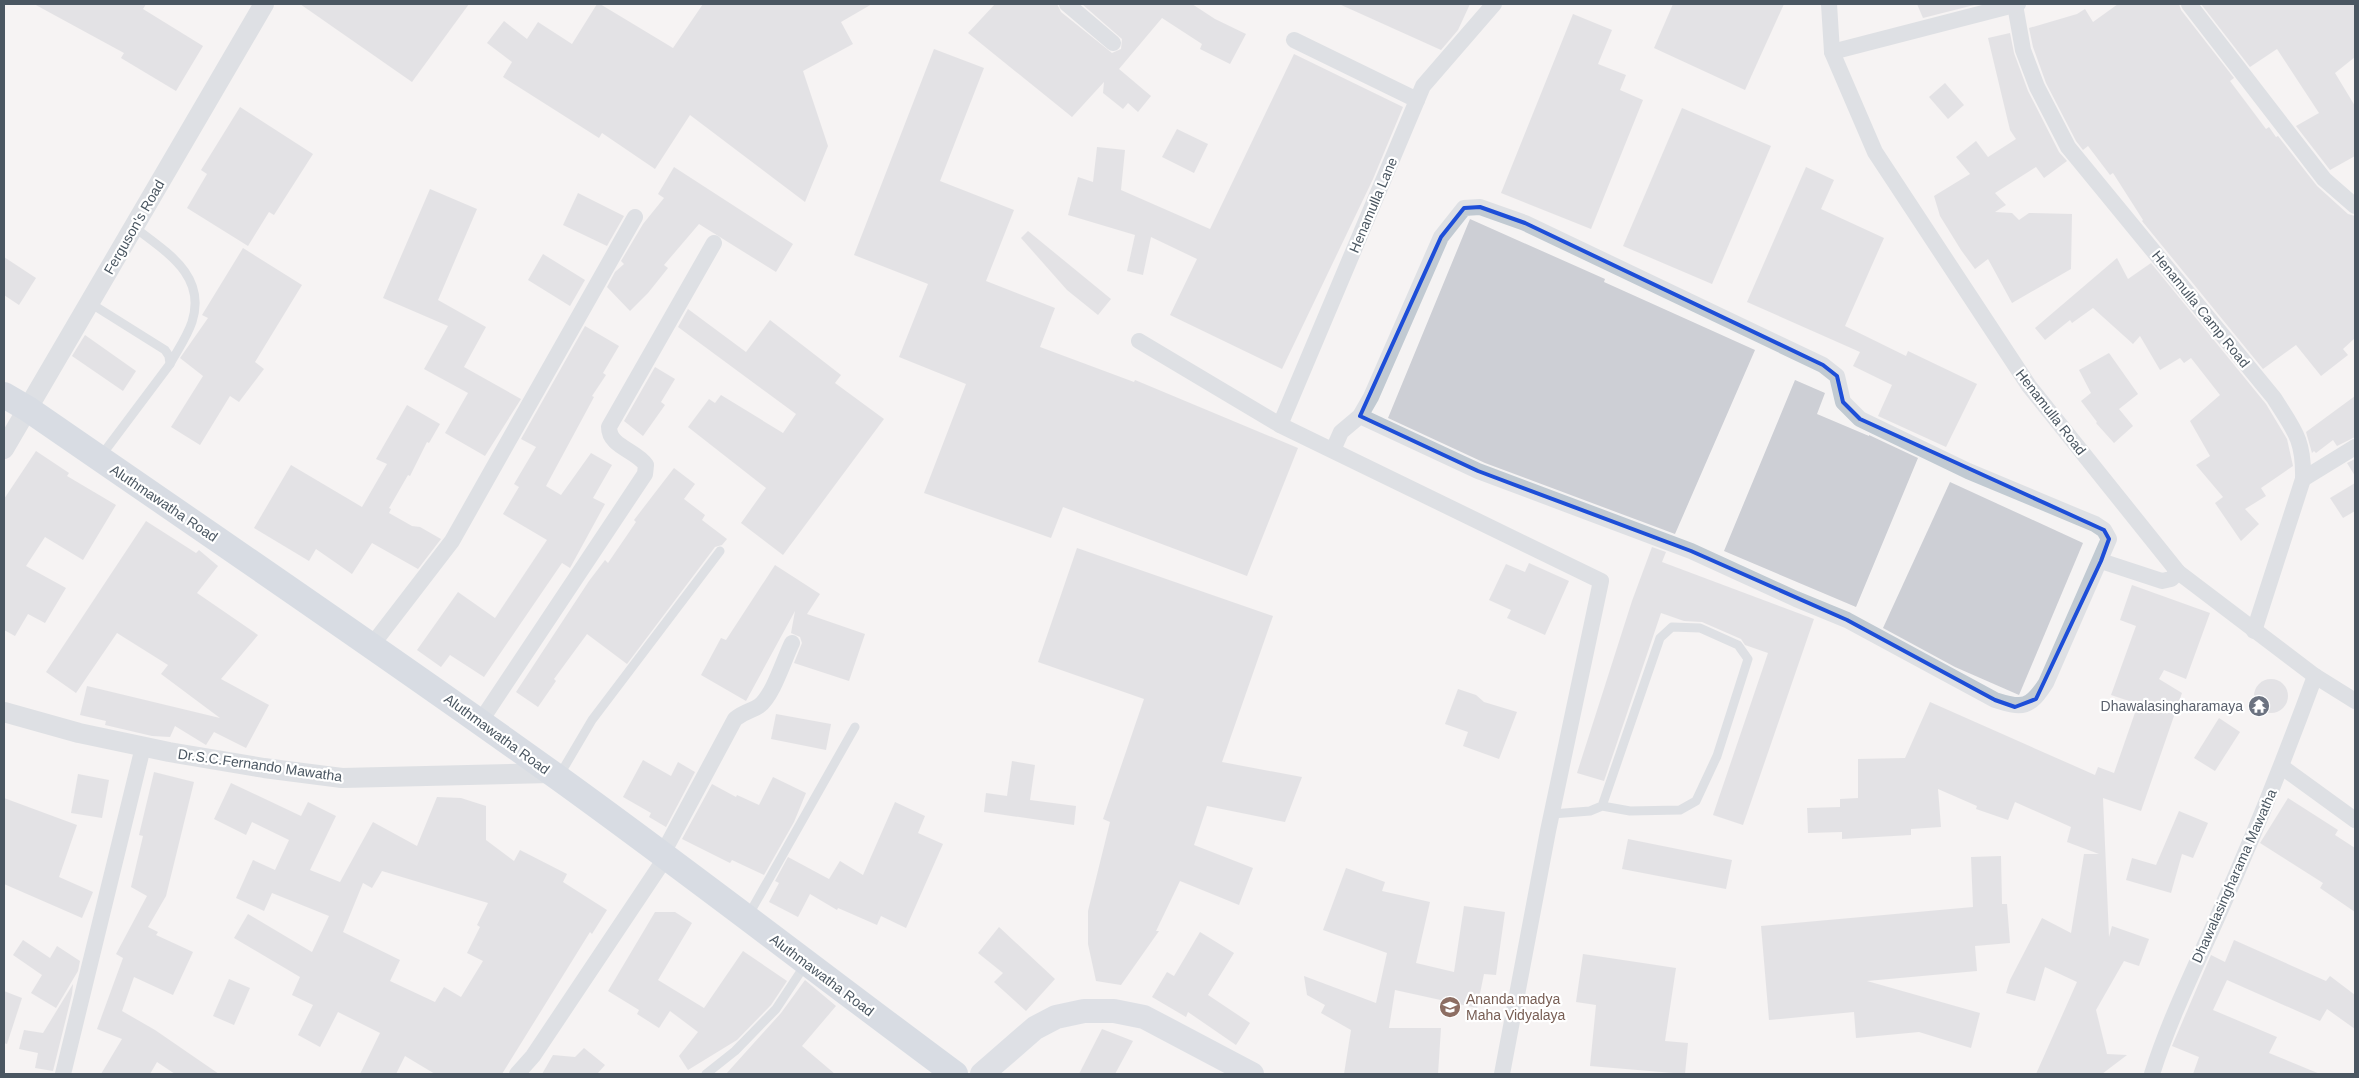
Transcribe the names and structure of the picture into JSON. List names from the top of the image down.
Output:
{
  "streets": {
    "main road": ["Aluthmawatha Road"],
    "street": [
      "Henamulla Lane",
      "Ferguson's Road",
      "Henamulla Camp Road",
      "Henamulla Road",
      "Dr.S.C.Fernando Mawatha",
      "Dhawalasingharama Mawatha"
    ]
  },
  "crossings": [
    ["Ferguson's Road", "Aluthmawatha Road"],
    ["Henamulla Camp Road", "Henamulla Road"],
    ["Henamulla Road", "Dhawalasingharama Mawatha"],
    ["Aluthmawatha Road", "Dr.S.C.Fernando Mawatha"]
  ],
  "places": {
    "temple": ["Dhawalasingharamaya"],
    "school or university": ["Ananda madya Maha Vidyalaya"]
  }
}
